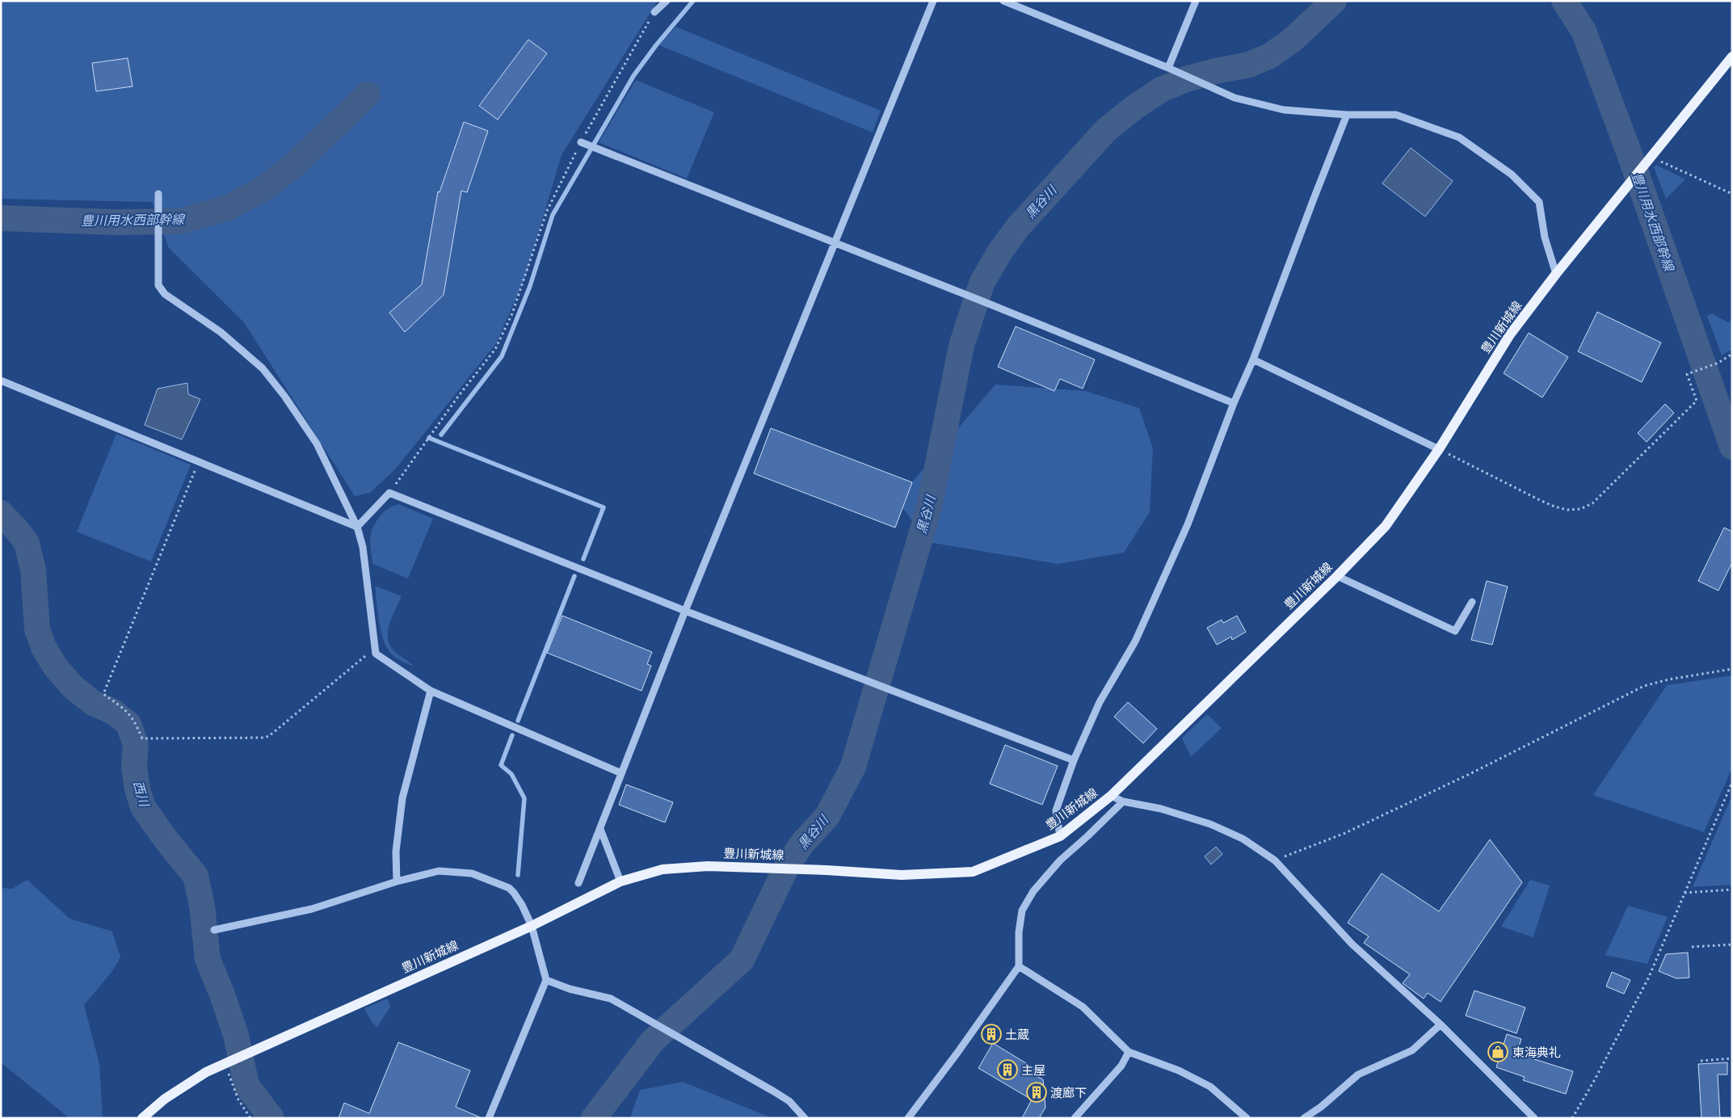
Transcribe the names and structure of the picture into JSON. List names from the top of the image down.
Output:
{
  "streets": {
    "main road": ["豊川新城線"]
  },
  "water": ["黒谷川", "豊川用水西部幹線", "西川"],
  "places": {
    "building": ["土蔵", "主屋", "渡廊下"],
    "shop": ["東海典礼"]
  }
}
